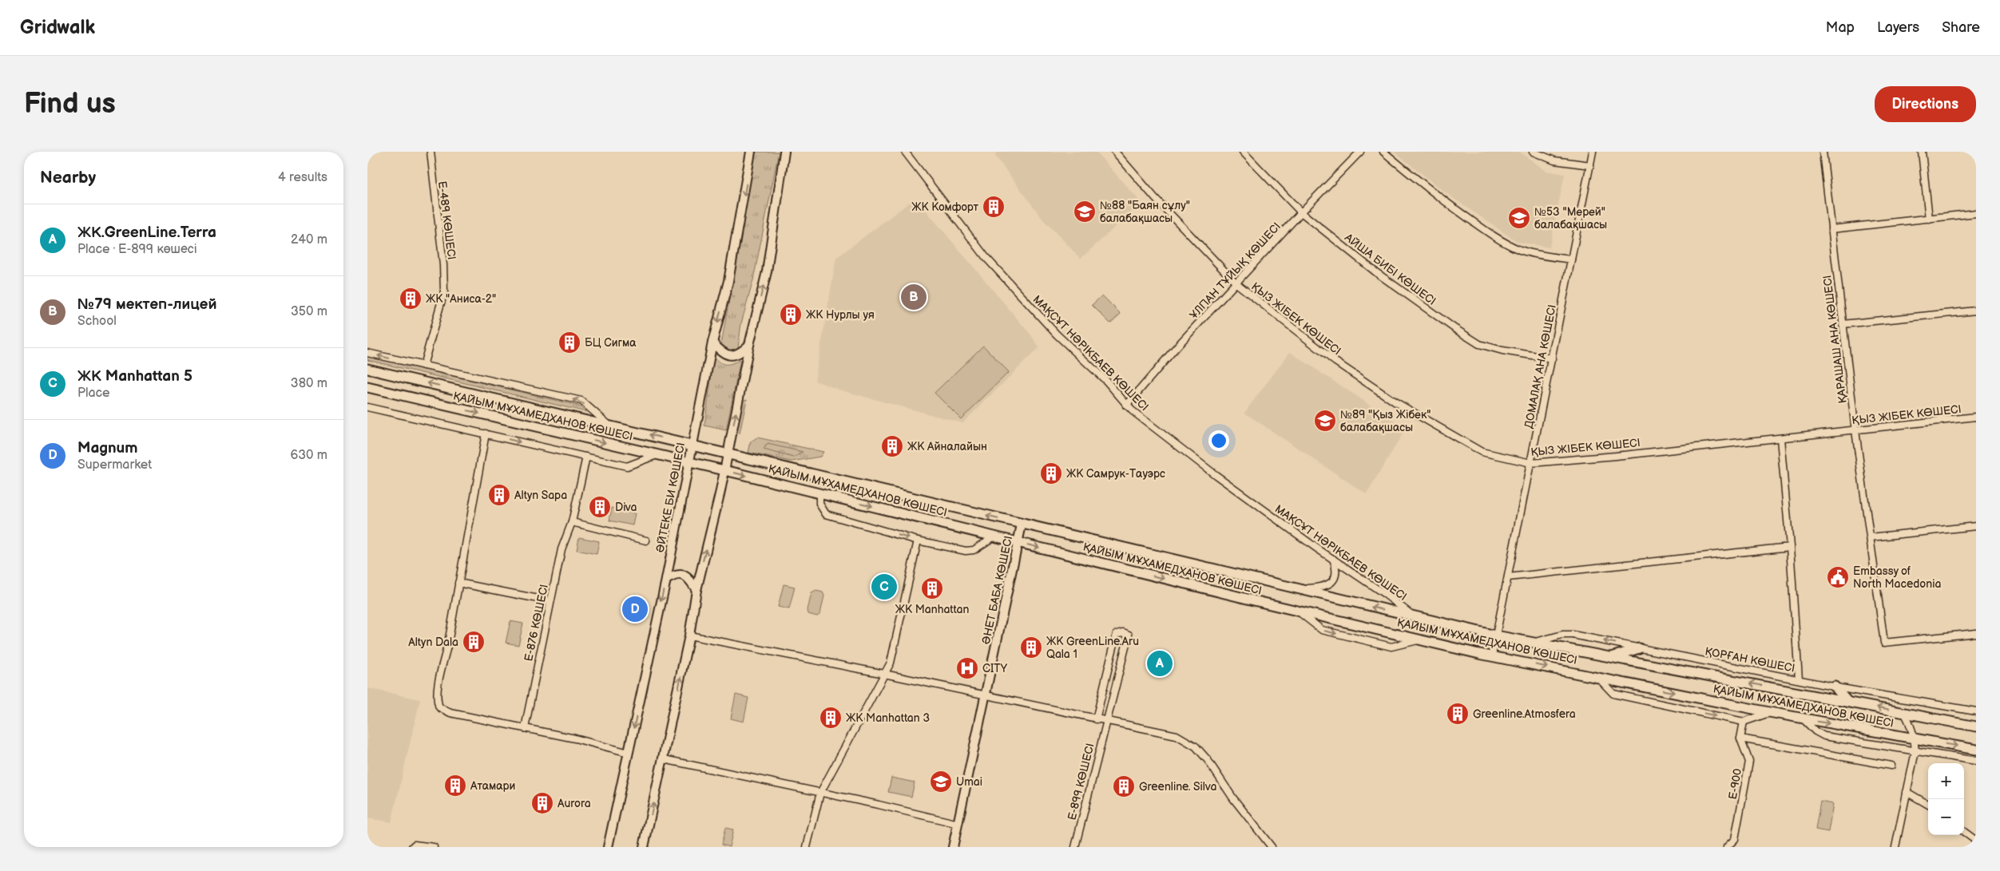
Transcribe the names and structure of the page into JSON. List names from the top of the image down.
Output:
{
  "streets": {
    "main road": ["ҚАЙЫМ МҰХАМЕДХАНОВ КӨШЕСІ"],
    "street": [
      "Е-489 КӨШЕСІ",
      "АЙША БИБІ КӨШЕСІ",
      "ҰЛПАН ТҰЙЫҚ КӨШЕСІ",
      "ҚЫЗ ЖІБЕК КӨШЕСІ",
      "ҚАРАШАШ АНА КӨШЕСІ",
      "МАҚСҰТ НӘРІКБАЕВ КӨШЕСІ",
      "ДОМАЛАҚ АНА КӨШЕСІ",
      "ӘЙТЕКЕ БИ КӨШЕСІ",
      "ӘНЕТ БАБА КӨШЕСІ",
      "Е-876 КӨШЕСІ",
      "ҚОРҒАН КӨШЕСІ",
      "Е-899 КӨШЕСІ",
      "E-900"
    ]
  },
  "crossings": [
    ["АЙША БИБІ КӨШЕСІ", "ҰЛПАН ТҰЙЫҚ КӨШЕСІ"],
    ["АЙША БИБІ КӨШЕСІ", "ДОМАЛАҚ АНА КӨШЕСІ"],
    ["ҰЛПАН ТҰЙЫҚ КӨШЕСІ", "ҚЫЗ ЖІБЕК КӨШЕСІ"],
    ["ҰЛПАН ТҰЙЫҚ КӨШЕСІ", "МАҚСҰТ НӘРІКБАЕВ КӨШЕСІ"],
    ["ҚЫЗ ЖІБЕК КӨШЕСІ", "ҚАРАШАШ АНА КӨШЕСІ"],
    ["ҚЫЗ ЖІБЕК КӨШЕСІ", "ДОМАЛАҚ АНА КӨШЕСІ"],
    ["ҚЫЗ ЖІБЕК КӨШЕСІ", "ҚОРҒАН КӨШЕСІ"],
    ["МАҚСҰТ НӘРІКБАЕВ КӨШЕСІ", "ҚАЙЫМ МҰХАМЕДХАНОВ КӨШЕСІ"],
    ["ДОМАЛАҚ АНА КӨШЕСІ", "ҚАЙЫМ МҰХАМЕДХАНОВ КӨШЕСІ"],
    ["ҚАЙЫМ МҰХАМЕДХАНОВ КӨШЕСІ", "ӘЙТЕКЕ БИ КӨШЕСІ"],
    ["ҚАЙЫМ МҰХАМЕДХАНОВ КӨШЕСІ", "ӘНЕТ БАБА КӨШЕСІ"],
    ["ҚАЙЫМ МҰХАМЕДХАНОВ КӨШЕСІ", "ҚОРҒАН КӨШЕСІ"]
  ],
  "places": {
    "building": [
      "ЖК Комфорт",
      "ЖК \"Аниса-2\"",
      "ЖК Нурлы уя",
      "БЦ Сигма",
      "ЖК Айналайын",
      "ЖК Самрук-Тауэрс",
      "Altyn Sapa",
      "Diva",
      "ЖК Manhattan",
      "Altyn Dala",
      "ЖК GreenLine.Aru Qala 1",
      "Greenline.Atmosfera",
      "ЖК Manhattan 3",
      "Атамари",
      "Greenline. Silva",
      "Aurora"
    ],
    "school or university": [
      "№88 \"Баян сұлу\" балабақшасы",
      "№53 \"Мерей\" балабақшасы",
      "№89 \"Қыз Жібек\" балабақшасы",
      "Umai"
    ],
    "public building": ["Embassy of North Macedonia"],
    "hospital": ["CITY"]
  },
  "page": {
    "header": "Gridwalk",
    "nav": ["Map", "Layers", "Share"],
    "buttons": "Directions",
    "title": "Find us",
    "heading": ["Nearby", "4 results"],
    "list": [
      {
        "mark": "A",
        "name": "ЖК.GreenLine.Terra",
        "note": "Place · Е-899 көшесі",
        "value": "240 m"
      },
      {
        "mark": "B",
        "name": "№79 мектеп-лицей",
        "note": "School",
        "value": "350 m"
      },
      {
        "mark": "C",
        "name": "ЖК Manhattan 5",
        "note": "Place",
        "value": "380 m"
      },
      {
        "mark": "D",
        "name": "Magnum",
        "note": "Supermarket",
        "value": "630 m"
      }
    ],
    "pins": [
      "B",
      "C",
      "D",
      "A"
    ],
    "map_buttons": ["+", "−"]
  }
}
